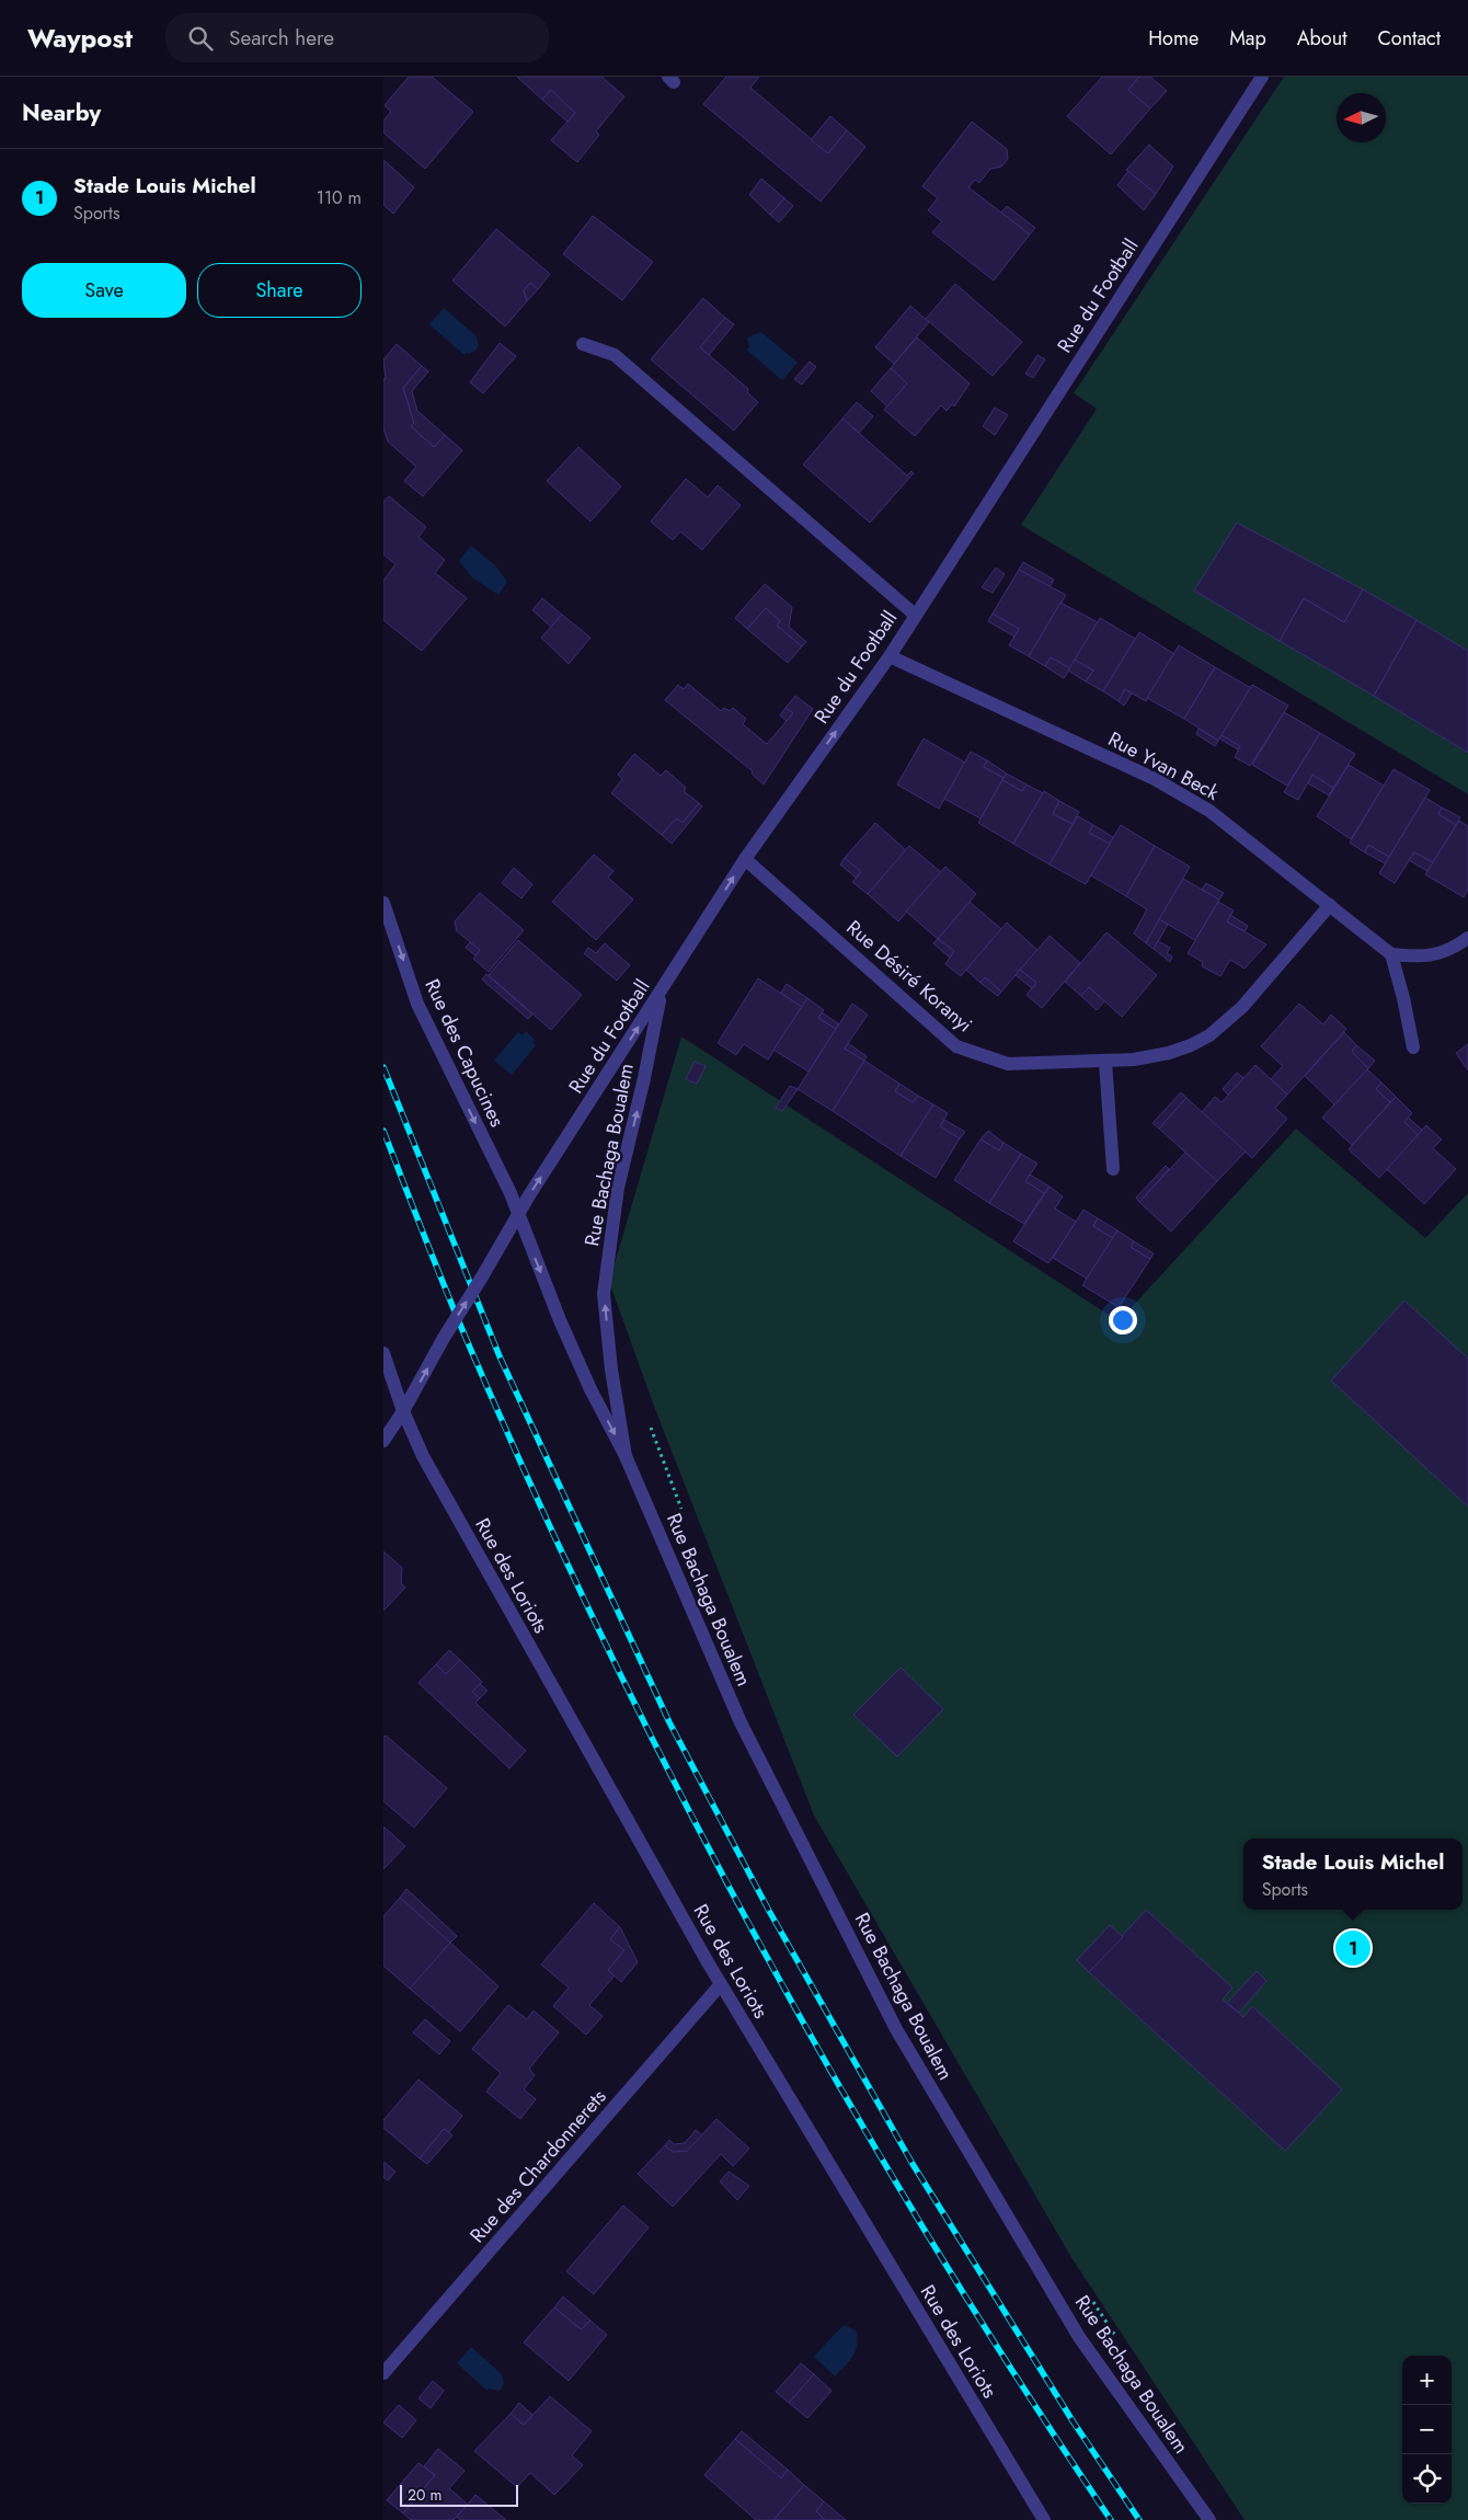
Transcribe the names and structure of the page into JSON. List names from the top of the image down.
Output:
{
  "streets": {
    "street": [
      "Rue du Football",
      "Rue Yvan Beck",
      "Rue Désiré Koranyi",
      "Rue des Capucines",
      "Rue Bachaga Boualem",
      "Rue des Loriots",
      "Rue des Chardonnerets"
    ]
  },
  "crossings": [
    ["Rue du Football", "Rue Yvan Beck"],
    ["Rue du Football", "Rue Désiré Koranyi"],
    ["Rue du Football", "Rue des Capucines"],
    ["Rue du Football", "Rue Bachaga Boualem"],
    ["Rue du Football", "Rue des Loriots"],
    ["Rue Yvan Beck", "Rue Désiré Koranyi"],
    ["Rue des Capucines", "Rue Bachaga Boualem"],
    ["Rue des Loriots", "Rue des Chardonnerets"]
  ],
  "one_way": ["Rue du Football", "Rue des Capucines"],
  "scale_bar": "20 m",
  "north": "left",
  "page": {
    "header": "Waypost",
    "search": "Search here",
    "nav": [
      "Home",
      "Map",
      "About",
      "Contact"
    ],
    "heading": "Nearby",
    "list": [
      {
        "mark": "1",
        "name": "Stade Louis Michel",
        "note": "Sports",
        "value": "110 m"
      }
    ],
    "buttons": ["Save", "Share"],
    "popup": ["Stade Louis Michel", "Sports"],
    "pins": "1",
    "map_buttons": ["+", "−"],
    "scale": "20 m"
  }
}
